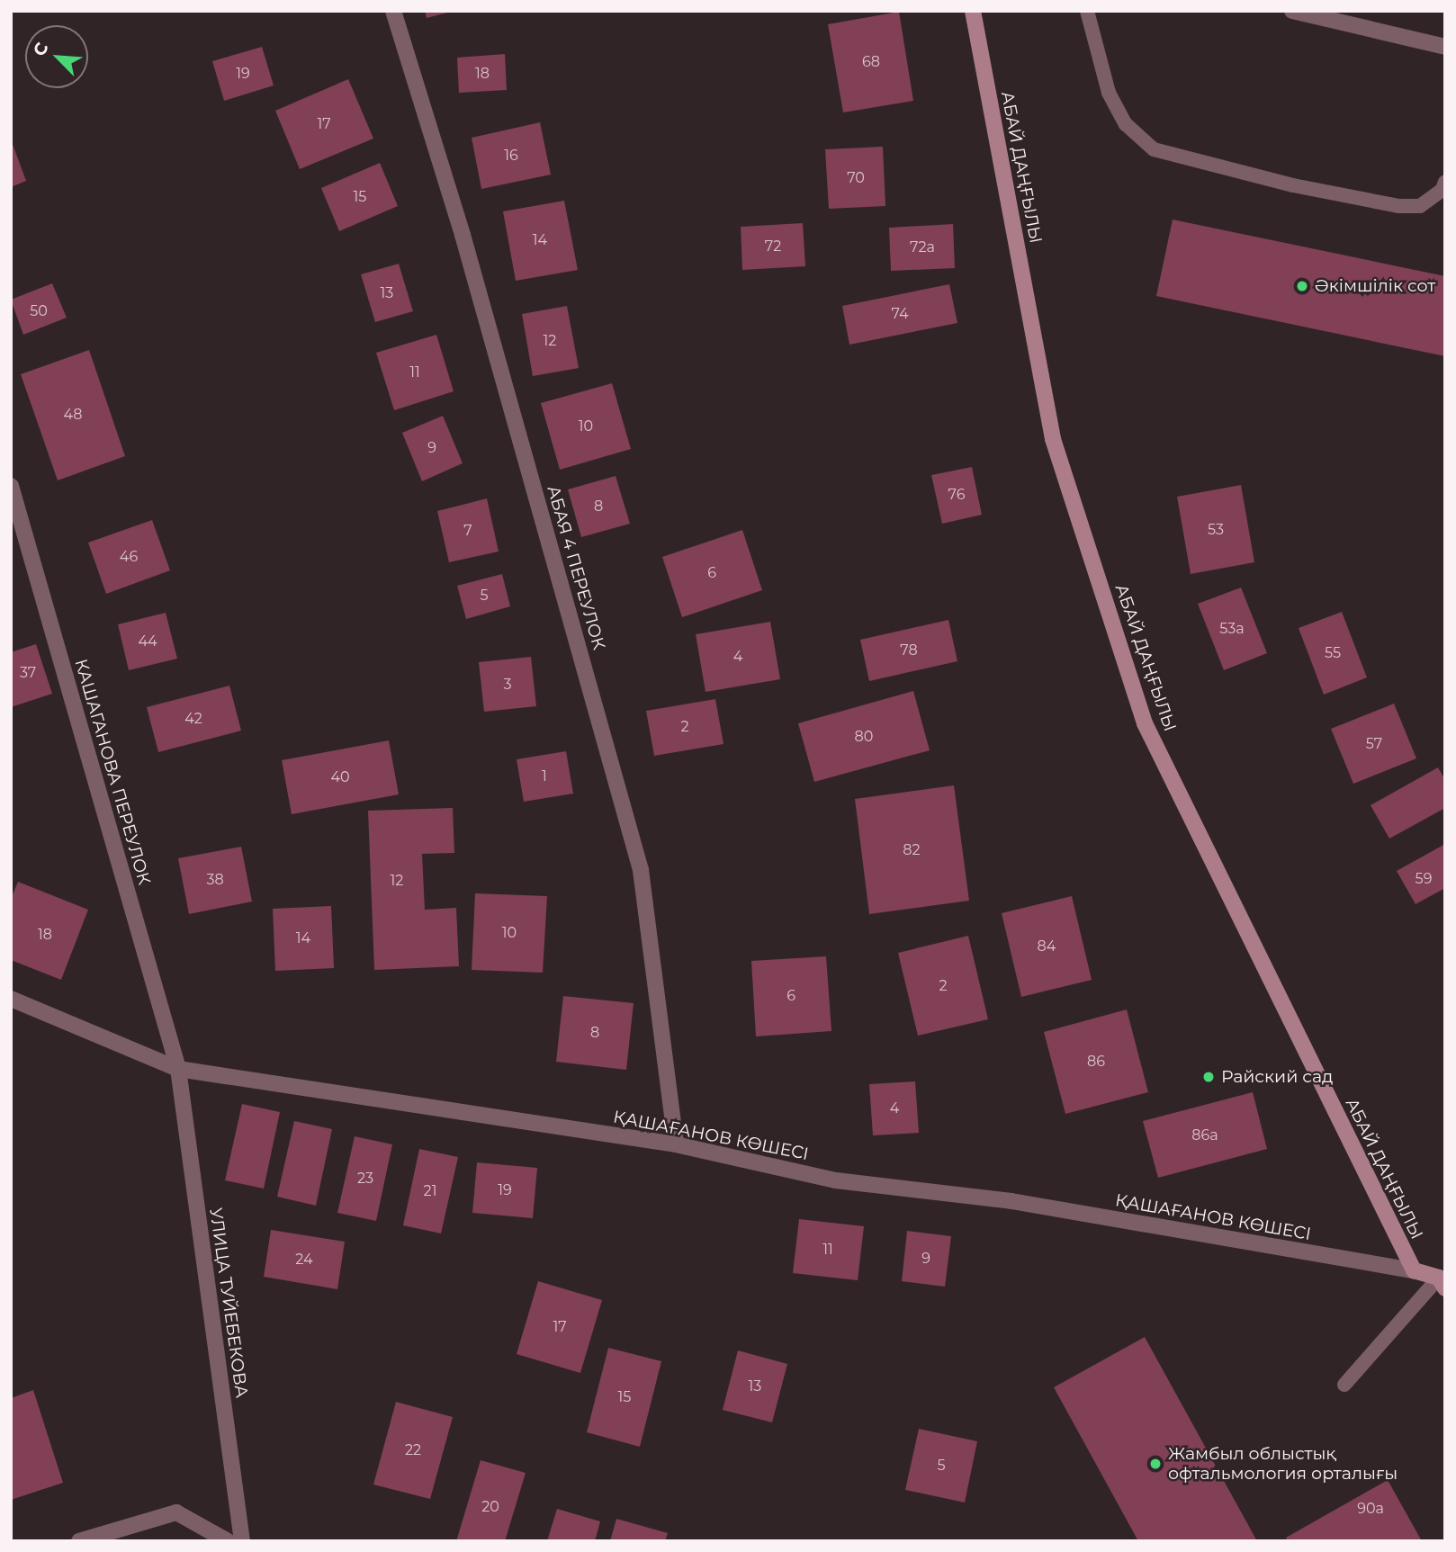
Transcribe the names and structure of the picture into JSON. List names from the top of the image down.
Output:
{
  "streets": {
    "main road": ["АБАЙ ДАҢҒЫЛЫ"],
    "street": [
      "АБАЯ 4 ПЕРЕУЛОК",
      "КАШАГАНОВА ПЕРЕУЛОК",
      "ҚАШАҒАНОВ КӨШЕСІ",
      "УЛИЦА ТУЙЕБЕКОВА"
    ]
  },
  "crossings": [
    ["АБАЙ ДАҢҒЫЛЫ", "ҚАШАҒАНОВ КӨШЕСІ"],
    ["АБАЯ 4 ПЕРЕУЛОК", "ҚАШАҒАНОВ КӨШЕСІ"],
    ["КАШАГАНОВА ПЕРЕУЛОК", "ҚАШАҒАНОВ КӨШЕСІ"],
    ["КАШАГАНОВА ПЕРЕУЛОК", "УЛИЦА ТУЙЕБЕКОВА"],
    ["ҚАШАҒАНОВ КӨШЕСІ", "УЛИЦА ТУЙЕБЕКОВА"]
  ],
  "places": ["Әкімшілік сот", "Райский сад", "Жамбыл облыстық офтальмология орталығы"],
  "house_numbers": [
    "68",
    "19",
    "18",
    "17",
    "16",
    "70",
    "15",
    "14",
    "72",
    "72а",
    "13",
    "50",
    "74",
    "12",
    "11",
    "48",
    "10",
    "9",
    "76",
    "8",
    "53",
    "7",
    "46",
    "6",
    "5",
    "53а",
    "44",
    "78",
    "55",
    "4",
    "37",
    "3",
    "42",
    "2",
    "80",
    "57",
    "1",
    "40",
    "82",
    "59",
    "38",
    "12",
    "10",
    "18",
    "14",
    "84",
    "2",
    "6",
    "8",
    "86",
    "4",
    "86а",
    "23",
    "19",
    "21",
    "11",
    "9",
    "24",
    "17",
    "13",
    "15",
    "22",
    "5",
    "20",
    "90а"
  ],
  "north": "top left"
}
